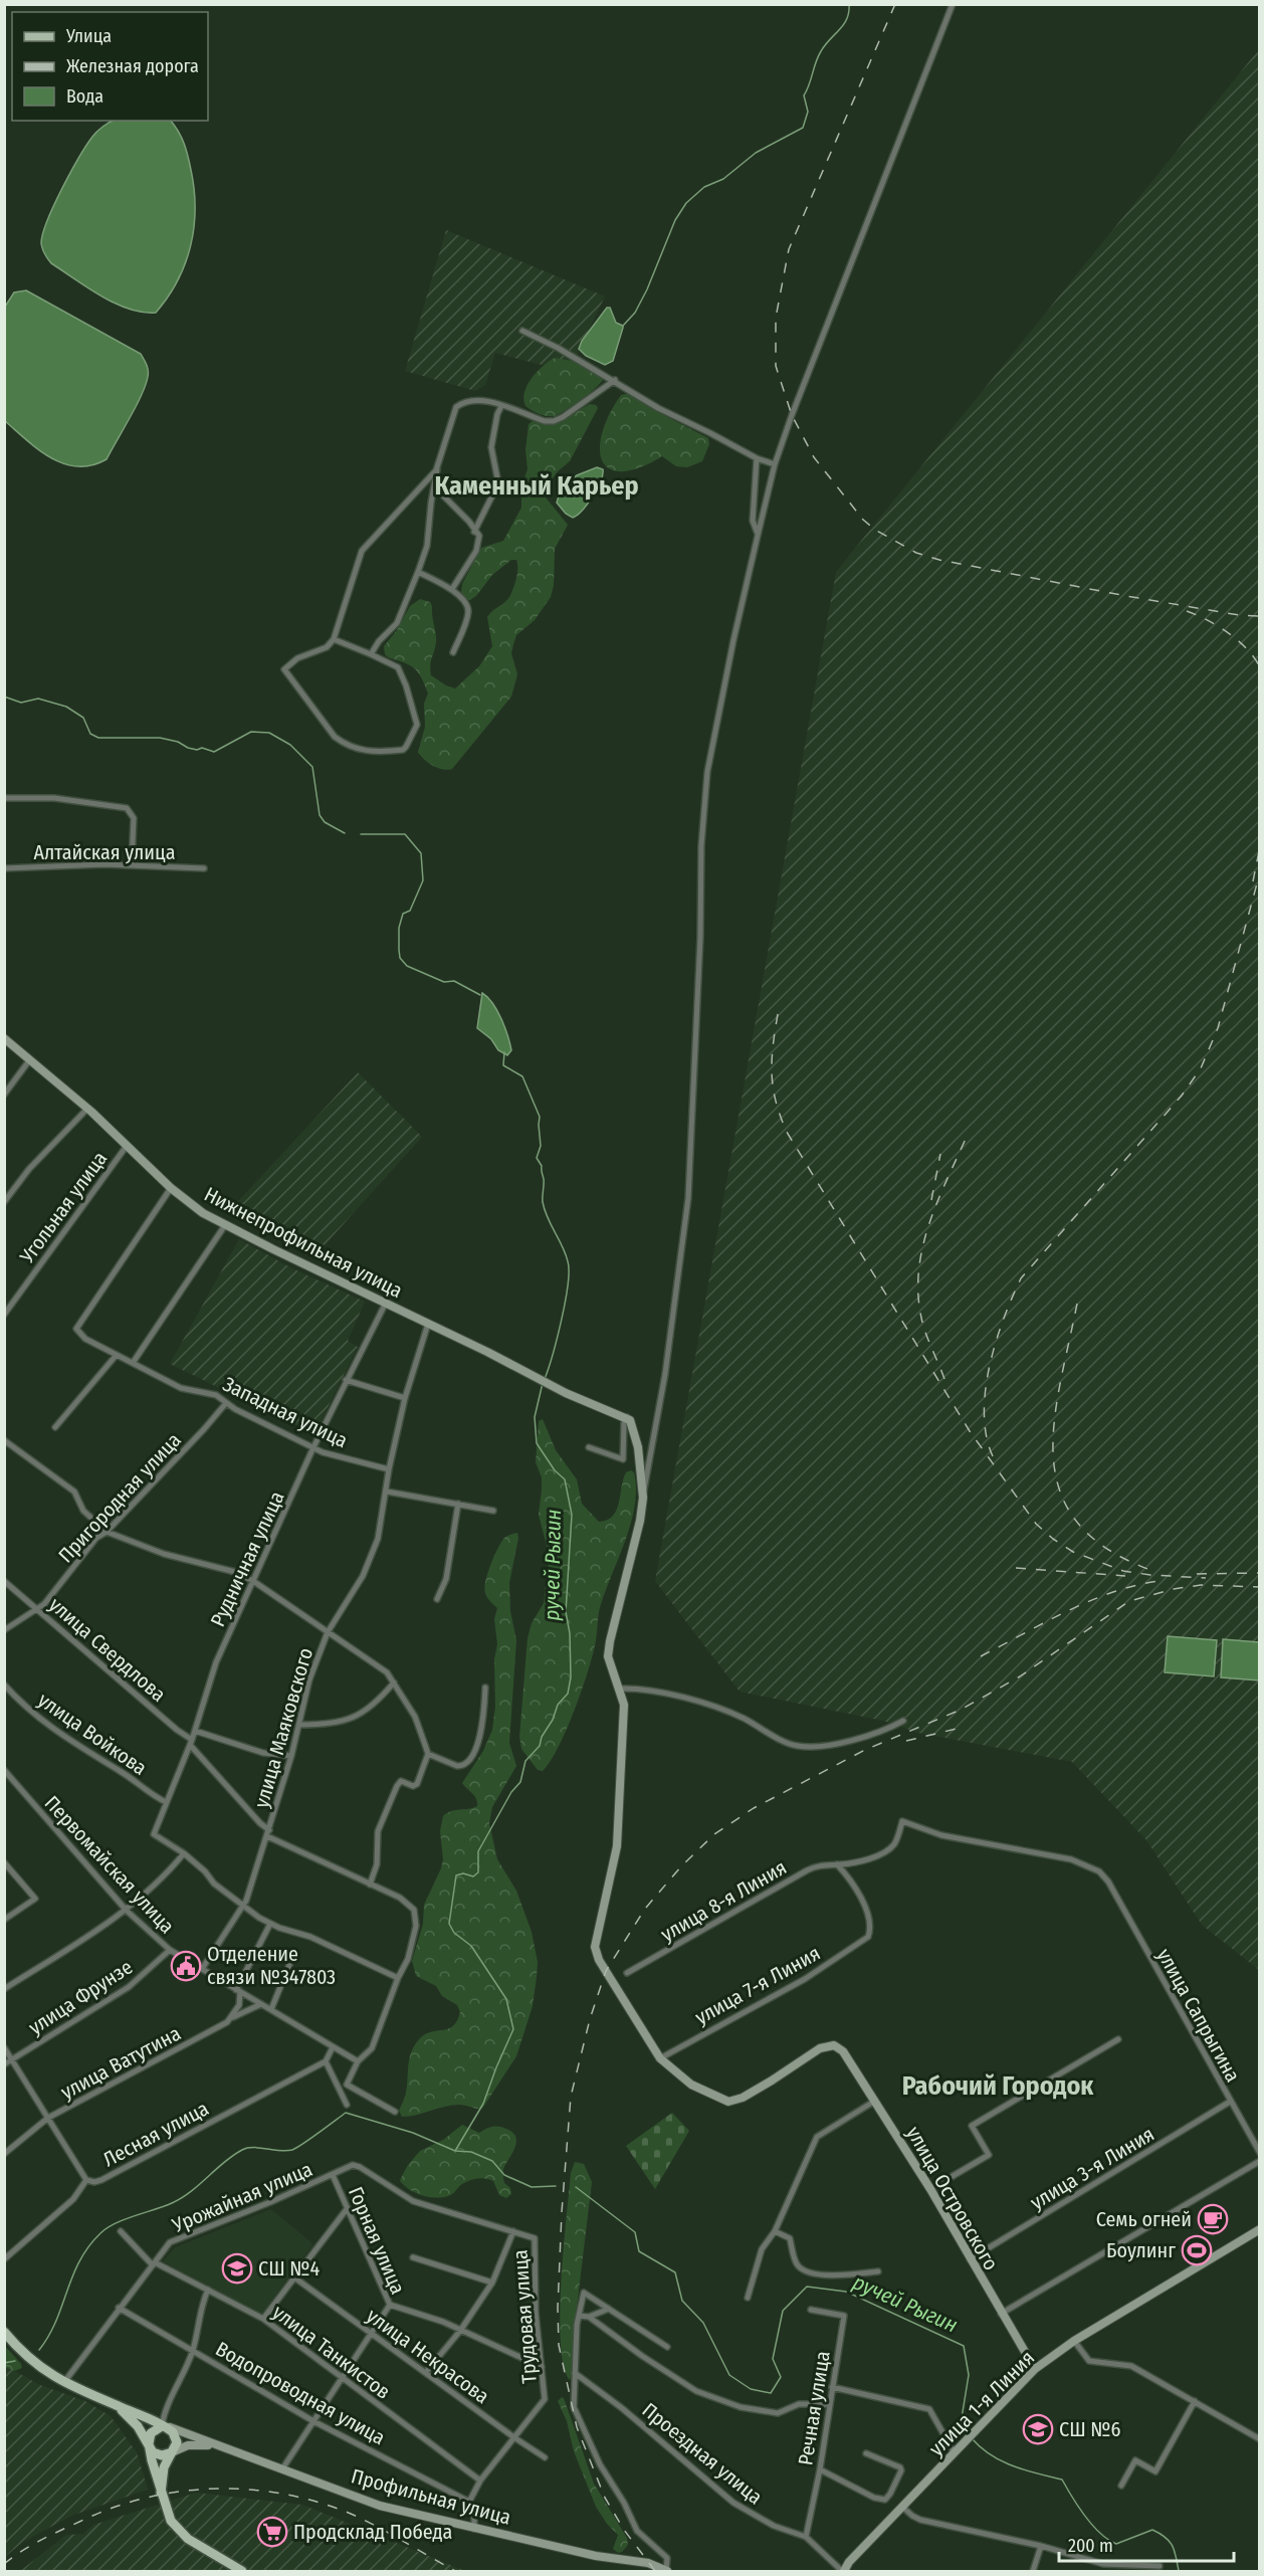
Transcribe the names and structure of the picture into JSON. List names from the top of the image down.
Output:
{
  "streets": {
    "main road": ["Профильная улица"],
    "street": [
      "Алтайская улица",
      "Угольная улица",
      "Нижнепрофильная улица",
      "Западная улица",
      "Пригородная улица",
      "Рудничная улица",
      "улица Свердлова",
      "улица Маяковского",
      "улица Войкова",
      "Первомайская улица",
      "улица 8-я Линия",
      "улица 7-я Линия",
      "улица Фрунзе",
      "улица Сапрыгина",
      "улица Ватутина",
      "Лесная улица",
      "улица 3-я Линия",
      "Урожайная улица",
      "улица Островского",
      "Горная улица",
      "Трудовая улица",
      "улица Танкистов",
      "улица Некрасова",
      "Водопроводная улица",
      "улица 1-я Линия",
      "Речная улица",
      "Проездная улица"
    ]
  },
  "crossings": [
    ["Угольная улица", "Нижнепрофильная улица"],
    ["Нижнепрофильная улица", "Западная улица"],
    ["Нижнепрофильная улица", "Рудничная улица"],
    ["Нижнепрофильная улица", "улица Маяковского"],
    ["Западная улица", "Пригородная улица"],
    ["Западная улица", "Рудничная улица"],
    ["Западная улица", "улица Маяковского"],
    ["Пригородная улица", "улица Свердлова"],
    ["Рудничная улица", "улица Свердлова"],
    ["Рудничная улица", "улица Войкова"],
    ["улица Свердлова", "улица Маяковского"],
    ["улица Маяковского", "Первомайская улица"],
    ["Первомайская улица", "улица Фрунзе"],
    ["Первомайская улица", "улица Ватутина"],
    ["улица 8-я Линия", "улица 7-я Линия"],
    ["улица 8-я Линия", "улица Сапрыгина"],
    ["улица 7-я Линия", "улица Островского"],
    ["улица Сапрыгина", "улица 3-я Линия"],
    ["улица 3-я Линия", "улица Островского"],
    ["Урожайная улица", "Горная улица"],
    ["Урожайная улица", "Трудовая улица"],
    ["Урожайная улица", "улица Танкистов"],
    ["Урожайная улица", "Водопроводная улица"],
    ["Урожайная улица", "Профильная улица"],
    ["улица Островского", "улица 1-я Линия"],
    ["Горная улица", "улица Танкистов"],
    ["Горная улица", "улица Некрасова"],
    ["Горная улица", "Водопроводная улица"],
    ["Горная улица", "Профильная улица"],
    ["Трудовая улица", "улица Танкистов"],
    ["Трудовая улица", "улица Некрасова"],
    ["Трудовая улица", "Водопроводная улица"],
    ["улица 1-я Линия", "Проездная улица"],
    ["Речная улица", "Проездная улица"]
  ],
  "districts": ["Каменный Карьер", "Рабочий Городок"],
  "water": ["ручей Рыгин"],
  "places": {
    "public building": ["Отделение связи №347803"],
    "cafe": ["Семь огней"],
    "sports": ["Боулинг"],
    "school or university": ["СШ №4", "СШ №6"],
    "supermarket": ["Продсклад Победа"]
  },
  "legend": ["Улица", "Железная дорога", "Вода"],
  "scale_bar": "200 m"
}
